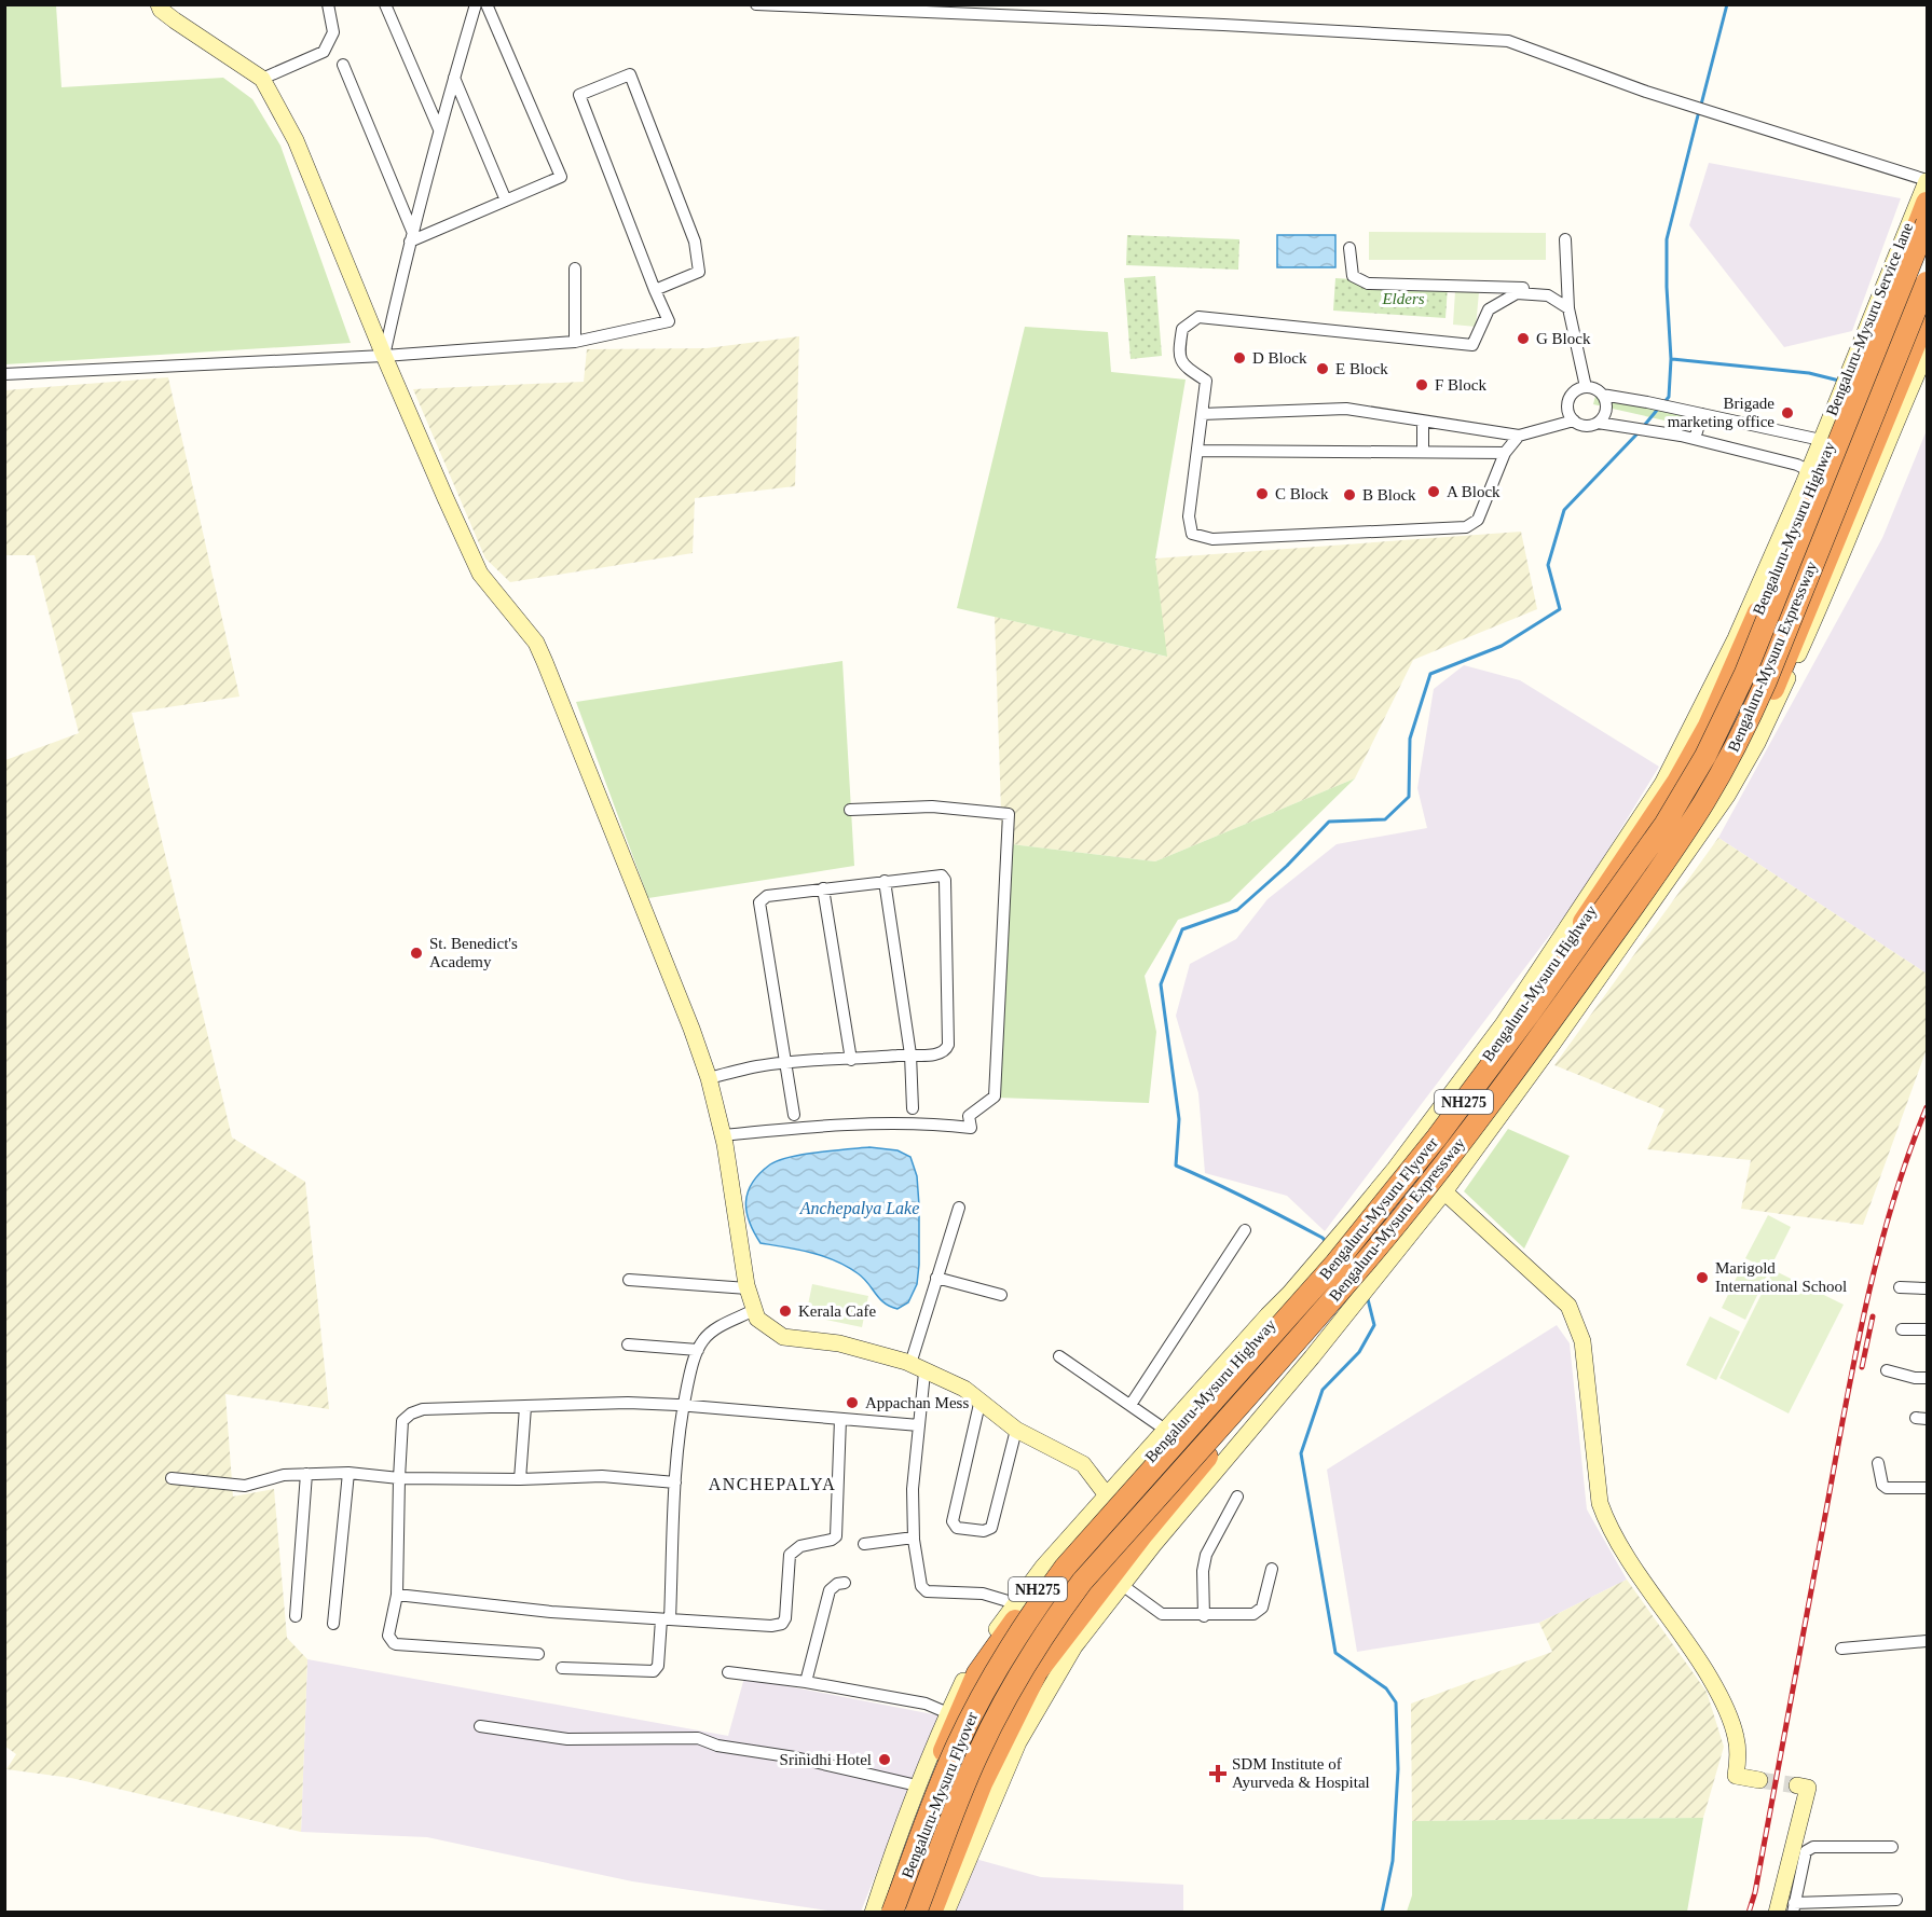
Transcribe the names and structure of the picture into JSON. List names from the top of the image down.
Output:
{
  "streets": {
    "highway": [
      "Bengaluru-Mysuru Highway",
      "Bengaluru-Mysuru Expressway",
      "NH275",
      "Bengaluru-Mysuru Flyover"
    ],
    "street": ["Bengaluru-Mysuru Service lane"]
  },
  "crossings": [
    ["Bengaluru-Mysuru Service lane", "Bengaluru-Mysuru Highway"],
    ["Bengaluru-Mysuru Highway", "NH275"]
  ],
  "districts": ["ANCHEPALYA"],
  "water": ["Anchepalya Lake"],
  "parks": ["Elders"],
  "places": {
    "other": [
      "G Block",
      "D Block",
      "E Block",
      "F Block",
      "Brigade marketing office",
      "A Block",
      "C Block",
      "B Block",
      "St. Benedict's Academy",
      "Marigold International School",
      "Kerala Cafe",
      "Appachan Mess",
      "Srinidhi Hotel"
    ],
    "health": ["SDM Institute of Ayurveda & Hospital"]
  }
}
